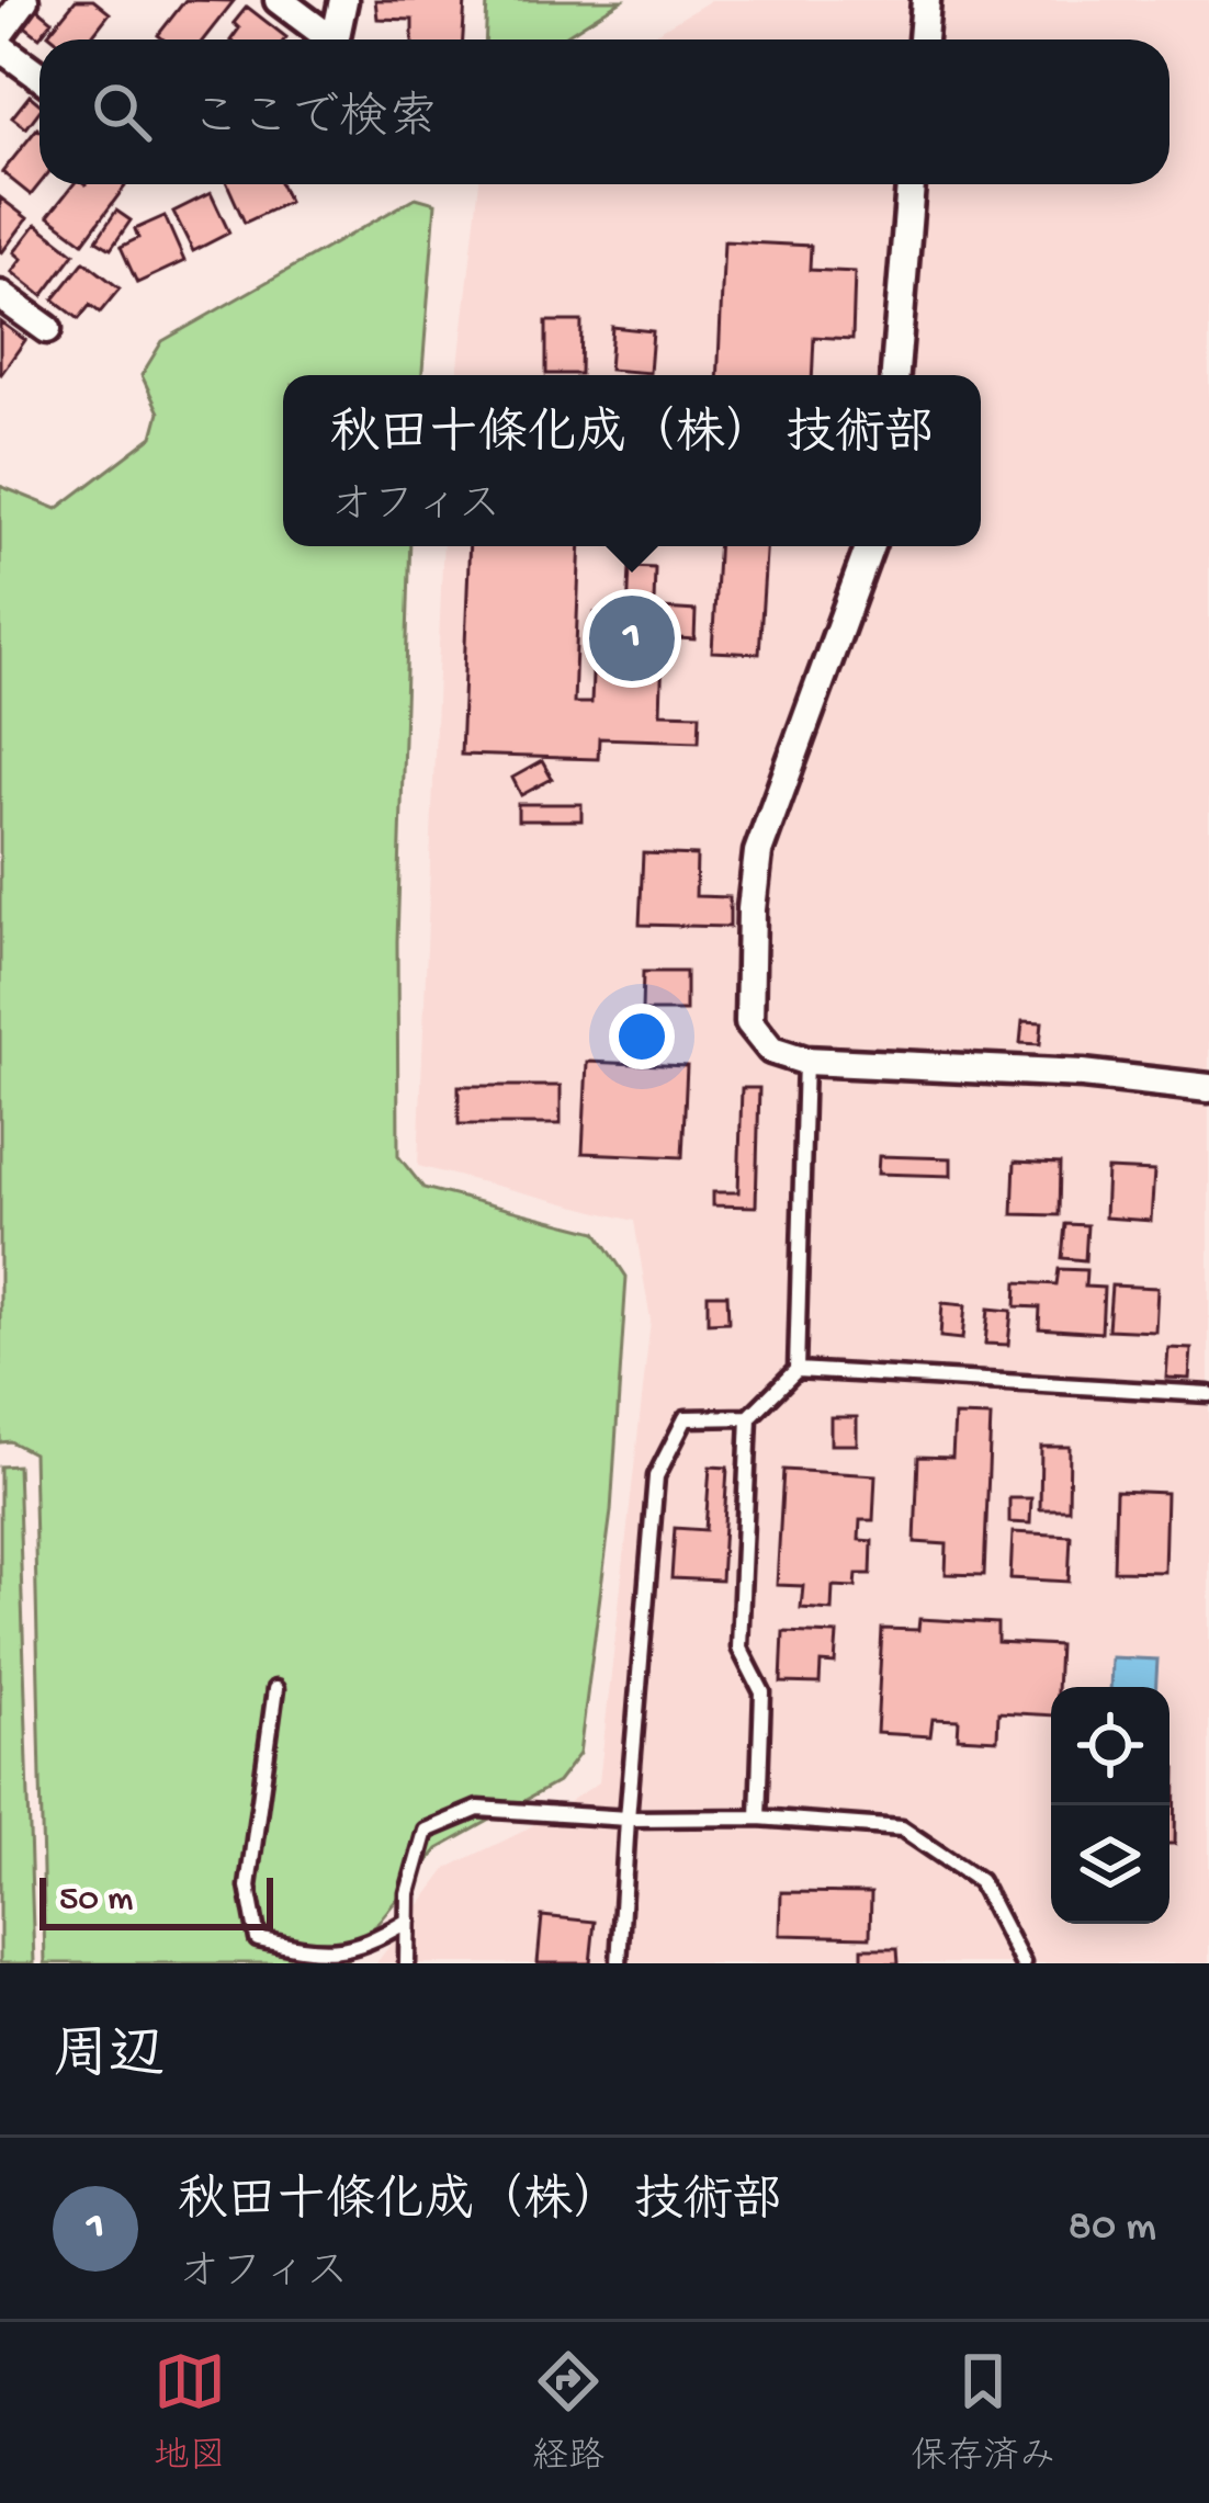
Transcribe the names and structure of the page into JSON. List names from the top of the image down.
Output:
{
  "scale_bar": "50 m",
  "page": {
    "search": "ここで検索",
    "popup": ["秋田十條化成（株） 技術部", "オフィス"],
    "pins": "1",
    "scale": "50 m",
    "heading": "周辺",
    "list": [
      {
        "mark": "1",
        "name": "秋田十條化成（株） 技術部",
        "note": "オフィス",
        "value": "80 m"
      }
    ],
    "nav": ["地図", "経路", "保存済み"]
  }
}
